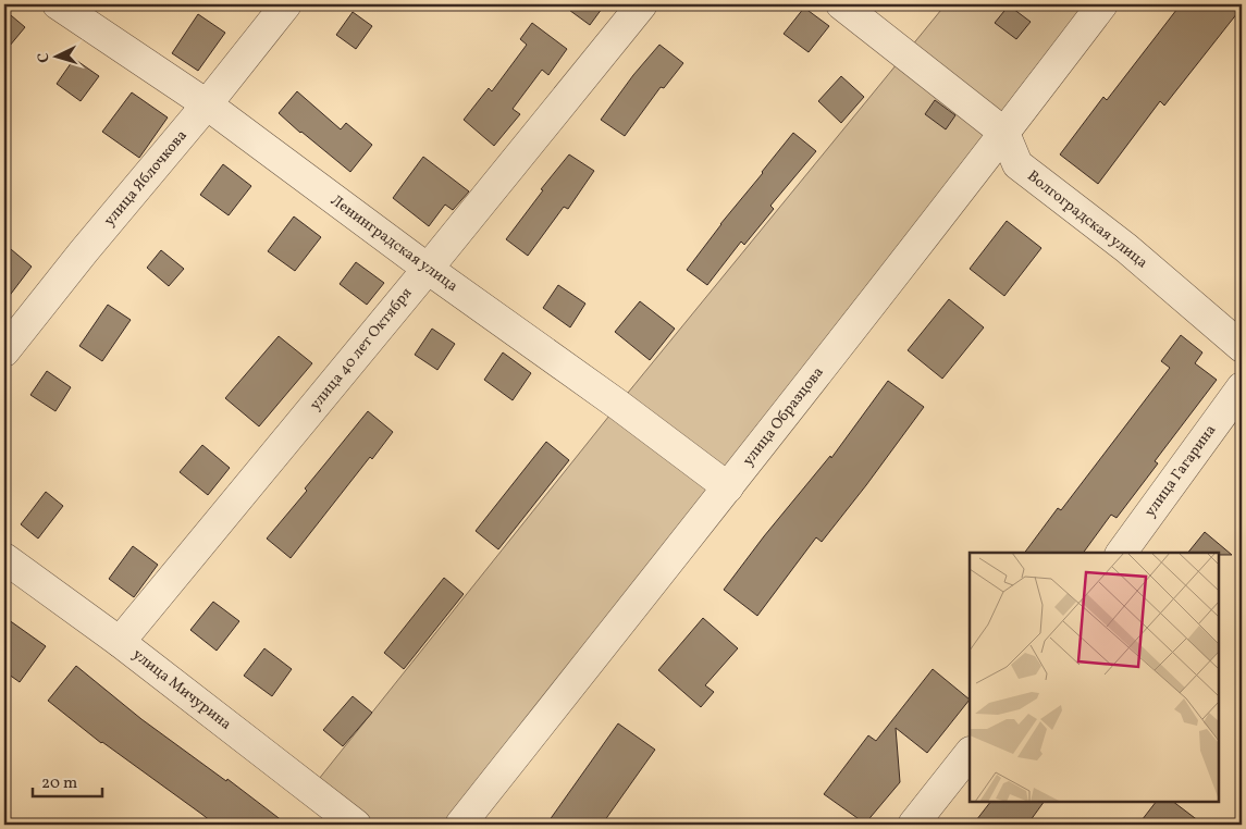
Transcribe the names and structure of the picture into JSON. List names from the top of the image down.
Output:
{
  "streets": {
    "street": [
      "улица Яблочкова",
      "Волгоградская улица",
      "Ленинградская улица",
      "улица 40 лет Октября",
      "улица Образцова",
      "улица Гагарина",
      "улица Мичурина"
    ]
  },
  "crossings": [
    ["улица Яблочкова", "Ленинградская улица"],
    ["Волгоградская улица", "улица Образцова"],
    ["Ленинградская улица", "улица 40 лет Октября"],
    ["Ленинградская улица", "улица Образцова"],
    ["улица 40 лет Октября", "улица Мичурина"]
  ],
  "scale_bar": "20 m",
  "north": "left"
}
